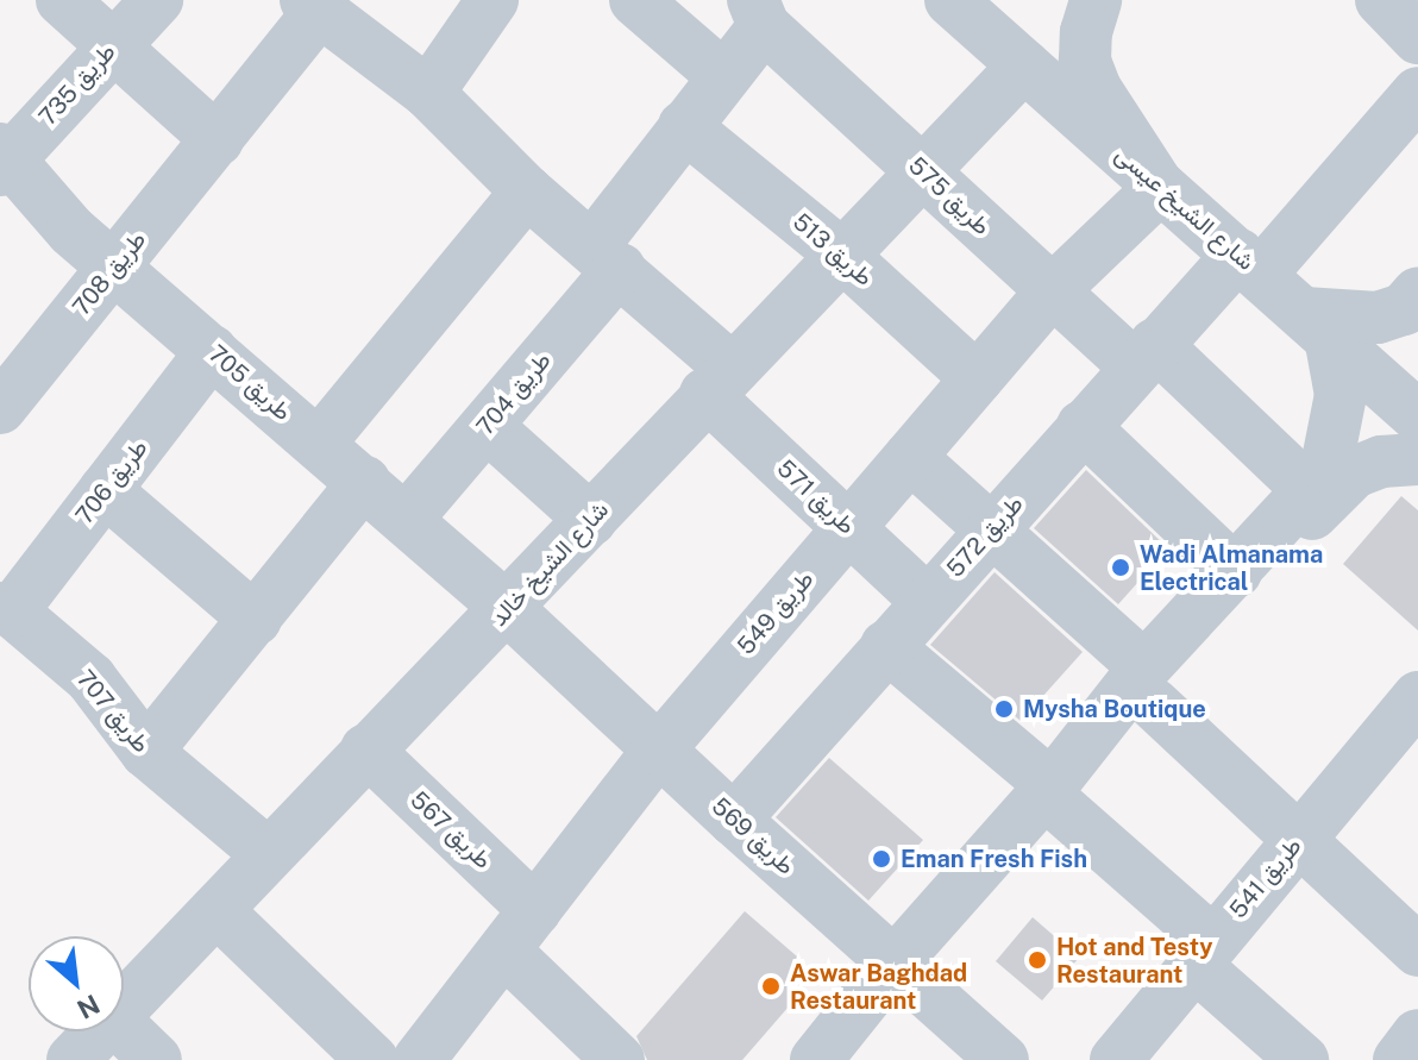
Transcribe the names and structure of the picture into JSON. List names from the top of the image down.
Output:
{
  "streets": {
    "street": [
      "طريق 735",
      "طريق 575",
      "شارع الشيخ عيسى",
      "طريق 513",
      "طريق 708",
      "طريق 705",
      "طريق 704",
      "طريق 706",
      "طريق 571",
      "طريق 572",
      "شارع الشيخ خالد",
      "طريق 549",
      "طريق 707",
      "طريق 567",
      "طريق 569",
      "طريق 541"
    ]
  },
  "crossings": [
    ["طريق 735", "طريق 705"],
    ["طريق 575", "طريق 704"],
    ["طريق 575", "طريق 572"],
    ["طريق 575", "شارع الشيخ خالد"],
    ["طريق 575", "طريق 549"],
    ["شارع الشيخ عيسى", "طريق 572"],
    ["شارع الشيخ عيسى", "شارع الشيخ خالد"],
    ["شارع الشيخ عيسى", "طريق 549"],
    ["طريق 513", "طريق 704"],
    ["طريق 513", "شارع الشيخ خالد"],
    ["طريق 513", "طريق 549"],
    ["طريق 708", "طريق 705"],
    ["طريق 708", "طريق 571"],
    ["طريق 705", "طريق 704"],
    ["طريق 705", "طريق 706"],
    ["طريق 705", "شارع الشيخ خالد"],
    ["طريق 705", "طريق 569"],
    ["طريق 704", "طريق 571"],
    ["طريق 706", "طريق 707"],
    ["طريق 571", "طريق 572"],
    ["طريق 571", "شارع الشيخ خالد"],
    ["طريق 571", "طريق 549"],
    ["طريق 572", "طريق 569"],
    ["شارع الشيخ خالد", "طريق 707"],
    ["شارع الشيخ خالد", "طريق 567"],
    ["شارع الشيخ خالد", "طريق 569"],
    ["طريق 549", "طريق 567"],
    ["طريق 549", "طريق 569"]
  ],
  "places": [
    "Wadi Almanama Electrical",
    "Mysha Boutique",
    "Eman Fresh Fish",
    "Hot and Testy Restaurant",
    "Aswar Baghdad Restaurant"
  ],
  "north": "bottom right"
}
